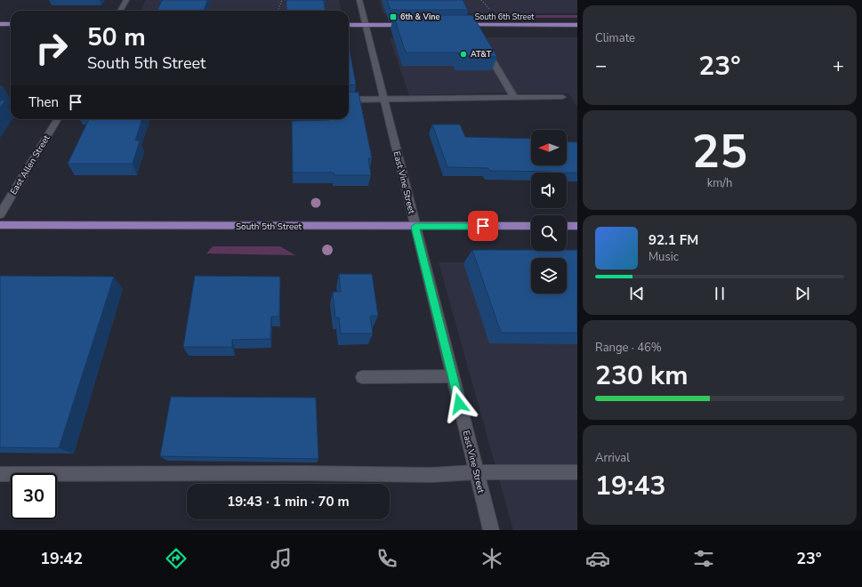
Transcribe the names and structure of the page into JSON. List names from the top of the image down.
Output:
{
  "streets": {
    "main road": ["South 6th Street", "South 5th Street"],
    "street": ["East Allen Street", "East Vine Street"]
  },
  "crossings": [
    ["East Vine Street", "South 5th Street"]
  ],
  "places": {
    "transit": ["6th & Vine"],
    "other": ["AT&T"]
  },
  "north": "left",
  "page": {
    "tile": [
      "Climate",
      ["25", "km/h"],
      ["Range · 46%", "230 km"],
      ["Arrival", "19:43"]
    ],
    "turn": ["50 m", "South 5th Street"],
    "heat": ["−", "23°", "+"],
    "then": "Then",
    "song": ["92.1 FM", "Music"],
    "limit": "30",
    "trip": "19:43 · 1 min · 70 m",
    "tabs": ["19:42", "23°"]
  }
}
